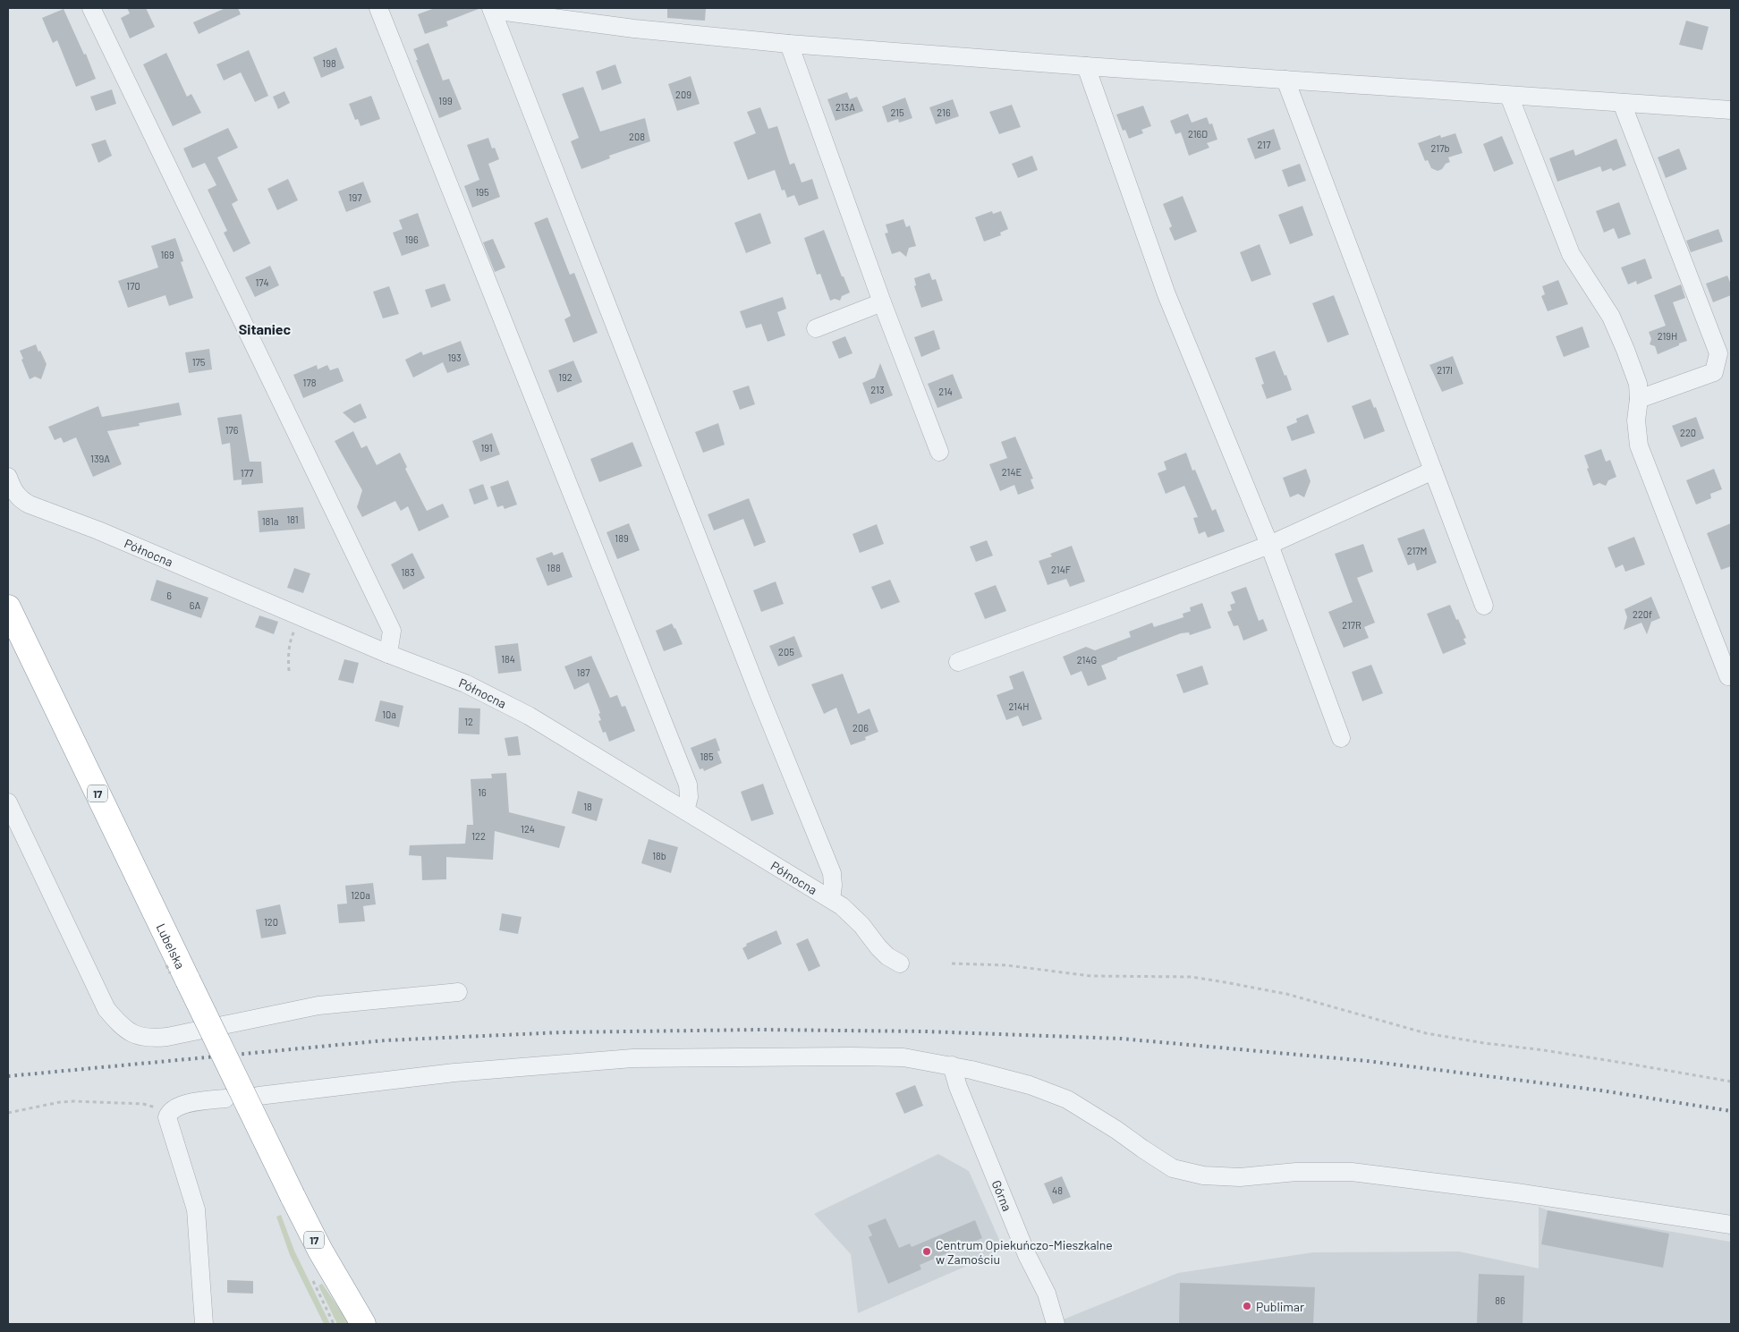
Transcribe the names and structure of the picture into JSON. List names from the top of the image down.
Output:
{
  "streets": {
    "highway": ["17", "Lubelska"],
    "street": ["Północna", "Górna"]
  },
  "districts": ["Sitaniec"],
  "places": ["Centrum Opiekuńczo-Mieszkalne w Zamościu", "Publimar"],
  "house_numbers": [
    "198",
    "209",
    "199",
    "213A",
    "215",
    "216",
    "216D",
    "208",
    "217",
    "217b",
    "195",
    "197",
    "196",
    "169",
    "174",
    "170",
    "219H",
    "193",
    "175",
    "217I",
    "192",
    "178",
    "213",
    "214",
    "176",
    "220",
    "191",
    "139A",
    "214E",
    "177",
    "181",
    "181a",
    "189",
    "217M",
    "188",
    "214F",
    "183",
    "6",
    "6A",
    "220f",
    "217R",
    "205",
    "184",
    "214G",
    "187",
    "214H",
    "10a",
    "12",
    "206",
    "185",
    "16",
    "18",
    "124",
    "122",
    "18b",
    "120a",
    "120",
    "48",
    "86"
  ]
}
